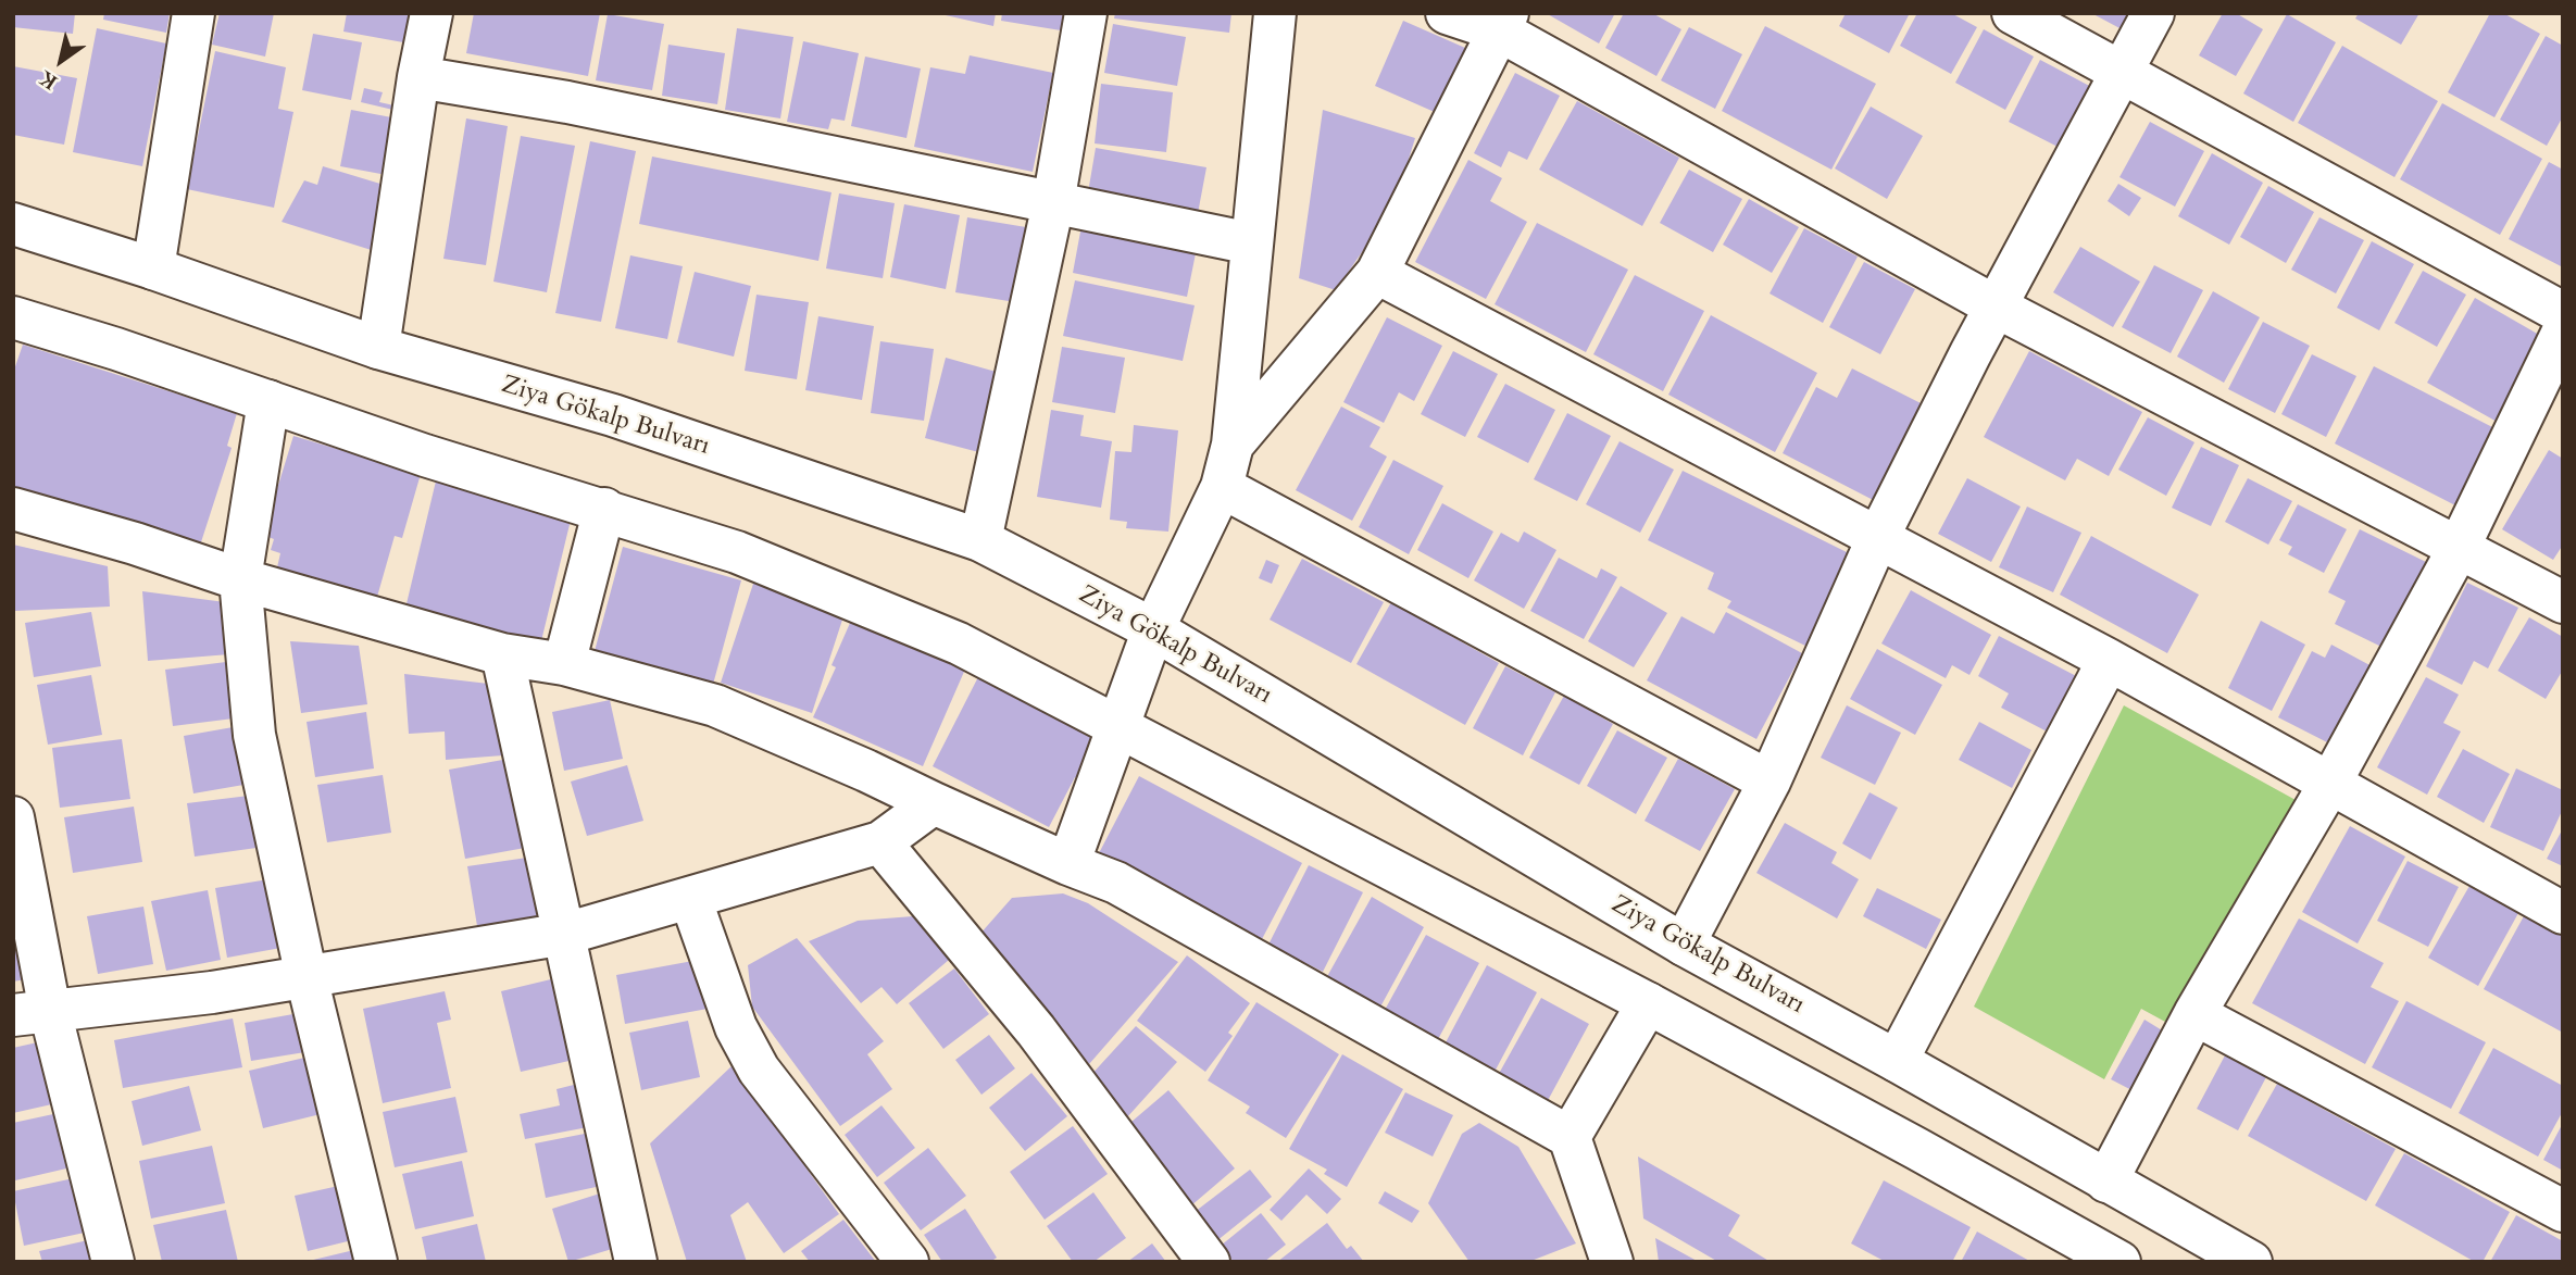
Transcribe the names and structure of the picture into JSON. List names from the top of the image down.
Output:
{
  "streets": {
    "street": ["Ziya Gökalp Bulvarı"]
  },
  "north": "bottom left"
}
